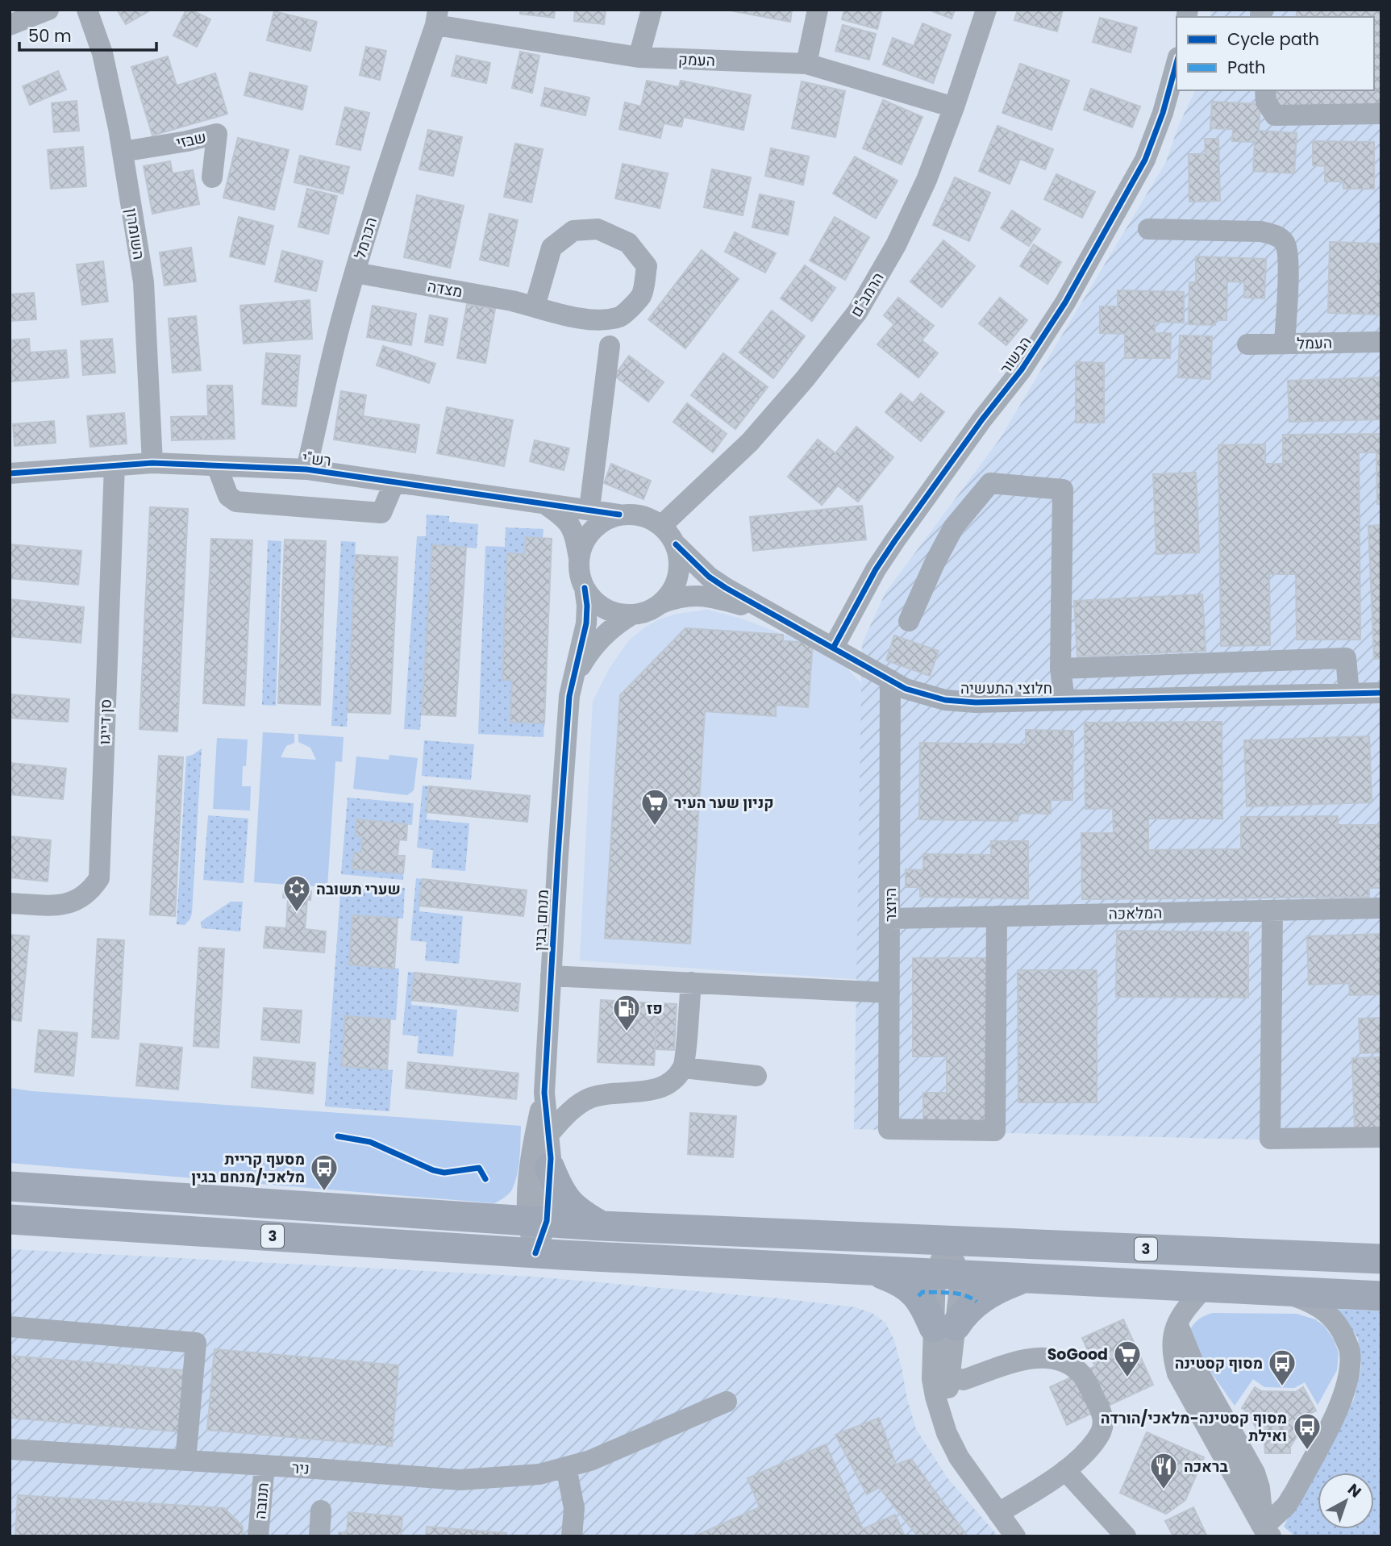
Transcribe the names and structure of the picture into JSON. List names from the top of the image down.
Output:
{
  "streets": {
    "highway": ["3"],
    "street": [
      "העמק",
      "שבזי",
      "השומרון",
      "הכרמל",
      "מצדה",
      "הרמב\"ם",
      "העמל",
      "הבשור",
      "רש\"י",
      "חלוצי התעשיה",
      "סן דייגו",
      "היוצר",
      "המלאכה",
      "מנחם בגין",
      "ניר",
      "תנובה"
    ]
  },
  "crossings": [
    ["העמק", "הכרמל"],
    ["העמק", "הרמב\"ם"],
    ["שבזי", "השומרון"],
    ["השומרון", "רש\"י"],
    ["הכרמל", "מצדה"],
    ["הכרמל", "רש\"י"],
    ["הרמב\"ם", "רש\"י"],
    ["הרמב\"ם", "חלוצי התעשיה"],
    ["הרמב\"ם", "מנחם בגין"],
    ["הבשור", "חלוצי התעשיה"],
    ["רש\"י", "חלוצי התעשיה"],
    ["רש\"י", "סן דייגו"],
    ["רש\"י", "מנחם בגין"],
    ["חלוצי התעשיה", "היוצר"],
    ["חלוצי התעשיה", "מנחם בגין"],
    ["היוצר", "המלאכה"],
    ["מנחם בגין", "3"],
    ["ניר", "תנובה"]
  ],
  "places": {
    "supermarket": ["קניון שער העיר", "SoGood"],
    "synagogue": ["שערי תשובה"],
    "fuel station": ["פז"],
    "bus stop": ["מסעף קריית מלאכי/מנחם בגין", "מסוף קסטינה", "מסוף קסטינה-מלאכי/הורדה ואילת"],
    "restaurant": ["בראכה"]
  },
  "legend": ["Cycle path", "Path"],
  "scale_bar": "50 m",
  "north": "top right"
}
